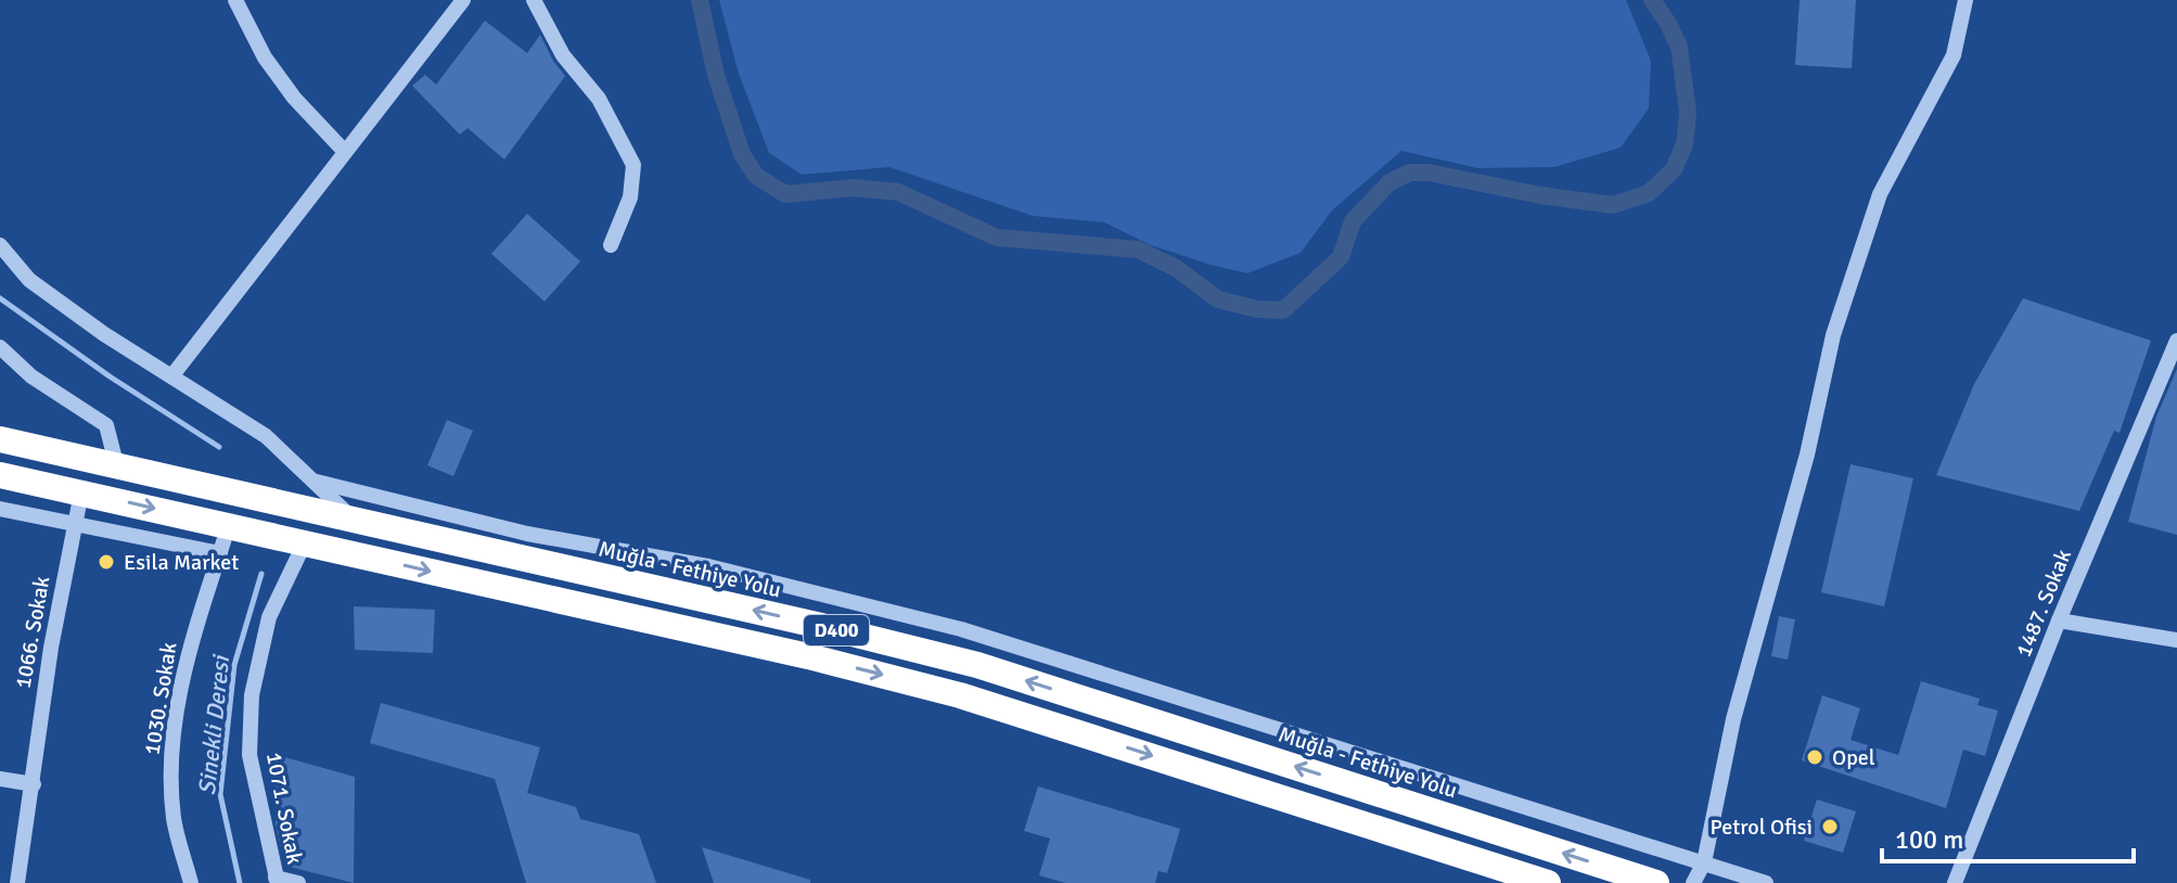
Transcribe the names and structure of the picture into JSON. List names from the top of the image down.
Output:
{
  "streets": {
    "highway": ["Muğla - Fethiye Yolu", "D400"],
    "street": [
      "1487. Sokak",
      "1066. Sokak",
      "1030. Sokak",
      "1071. Sokak"
    ]
  },
  "crossings": [
    ["D400", "1066. Sokak"],
    ["D400", "1030. Sokak"],
    ["D400", "1071. Sokak"]
  ],
  "water": ["Sinekli Deresi"],
  "places": ["Esila Market", "Opel", "Petrol Ofisi"],
  "scale_bar": "100 m"
}
